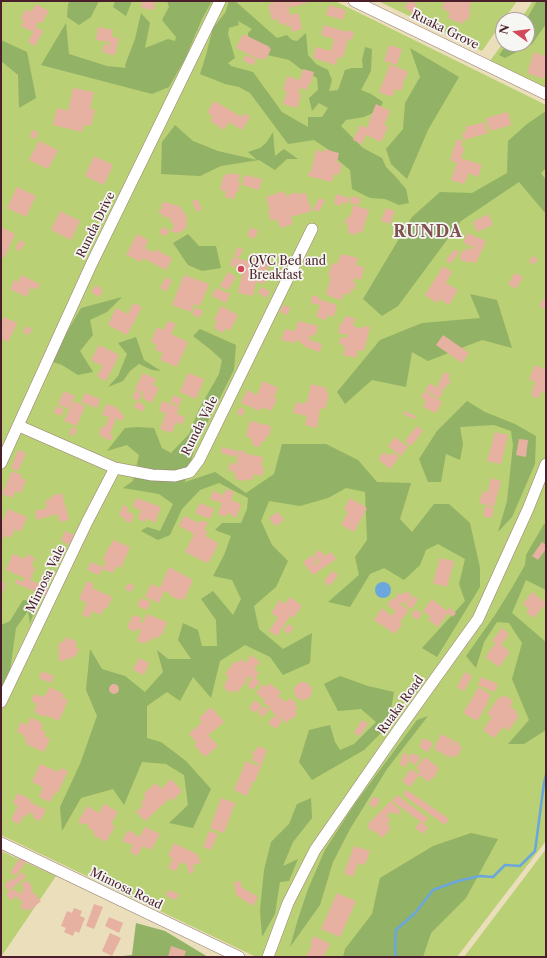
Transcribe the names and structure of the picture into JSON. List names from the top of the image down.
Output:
{
  "streets": {
    "street": [
      "Ruaka Grove",
      "Runda Drive",
      "Runda Vale",
      "Mimosa Vale",
      "Ruaka Road",
      "Mimosa Road"
    ]
  },
  "crossings": [
    ["Runda Drive", "Runda Vale"],
    ["Runda Vale", "Mimosa Vale"]
  ],
  "districts": ["RUNDA"],
  "places": ["QVC Bed and Breakfast"],
  "north": "left"
}
